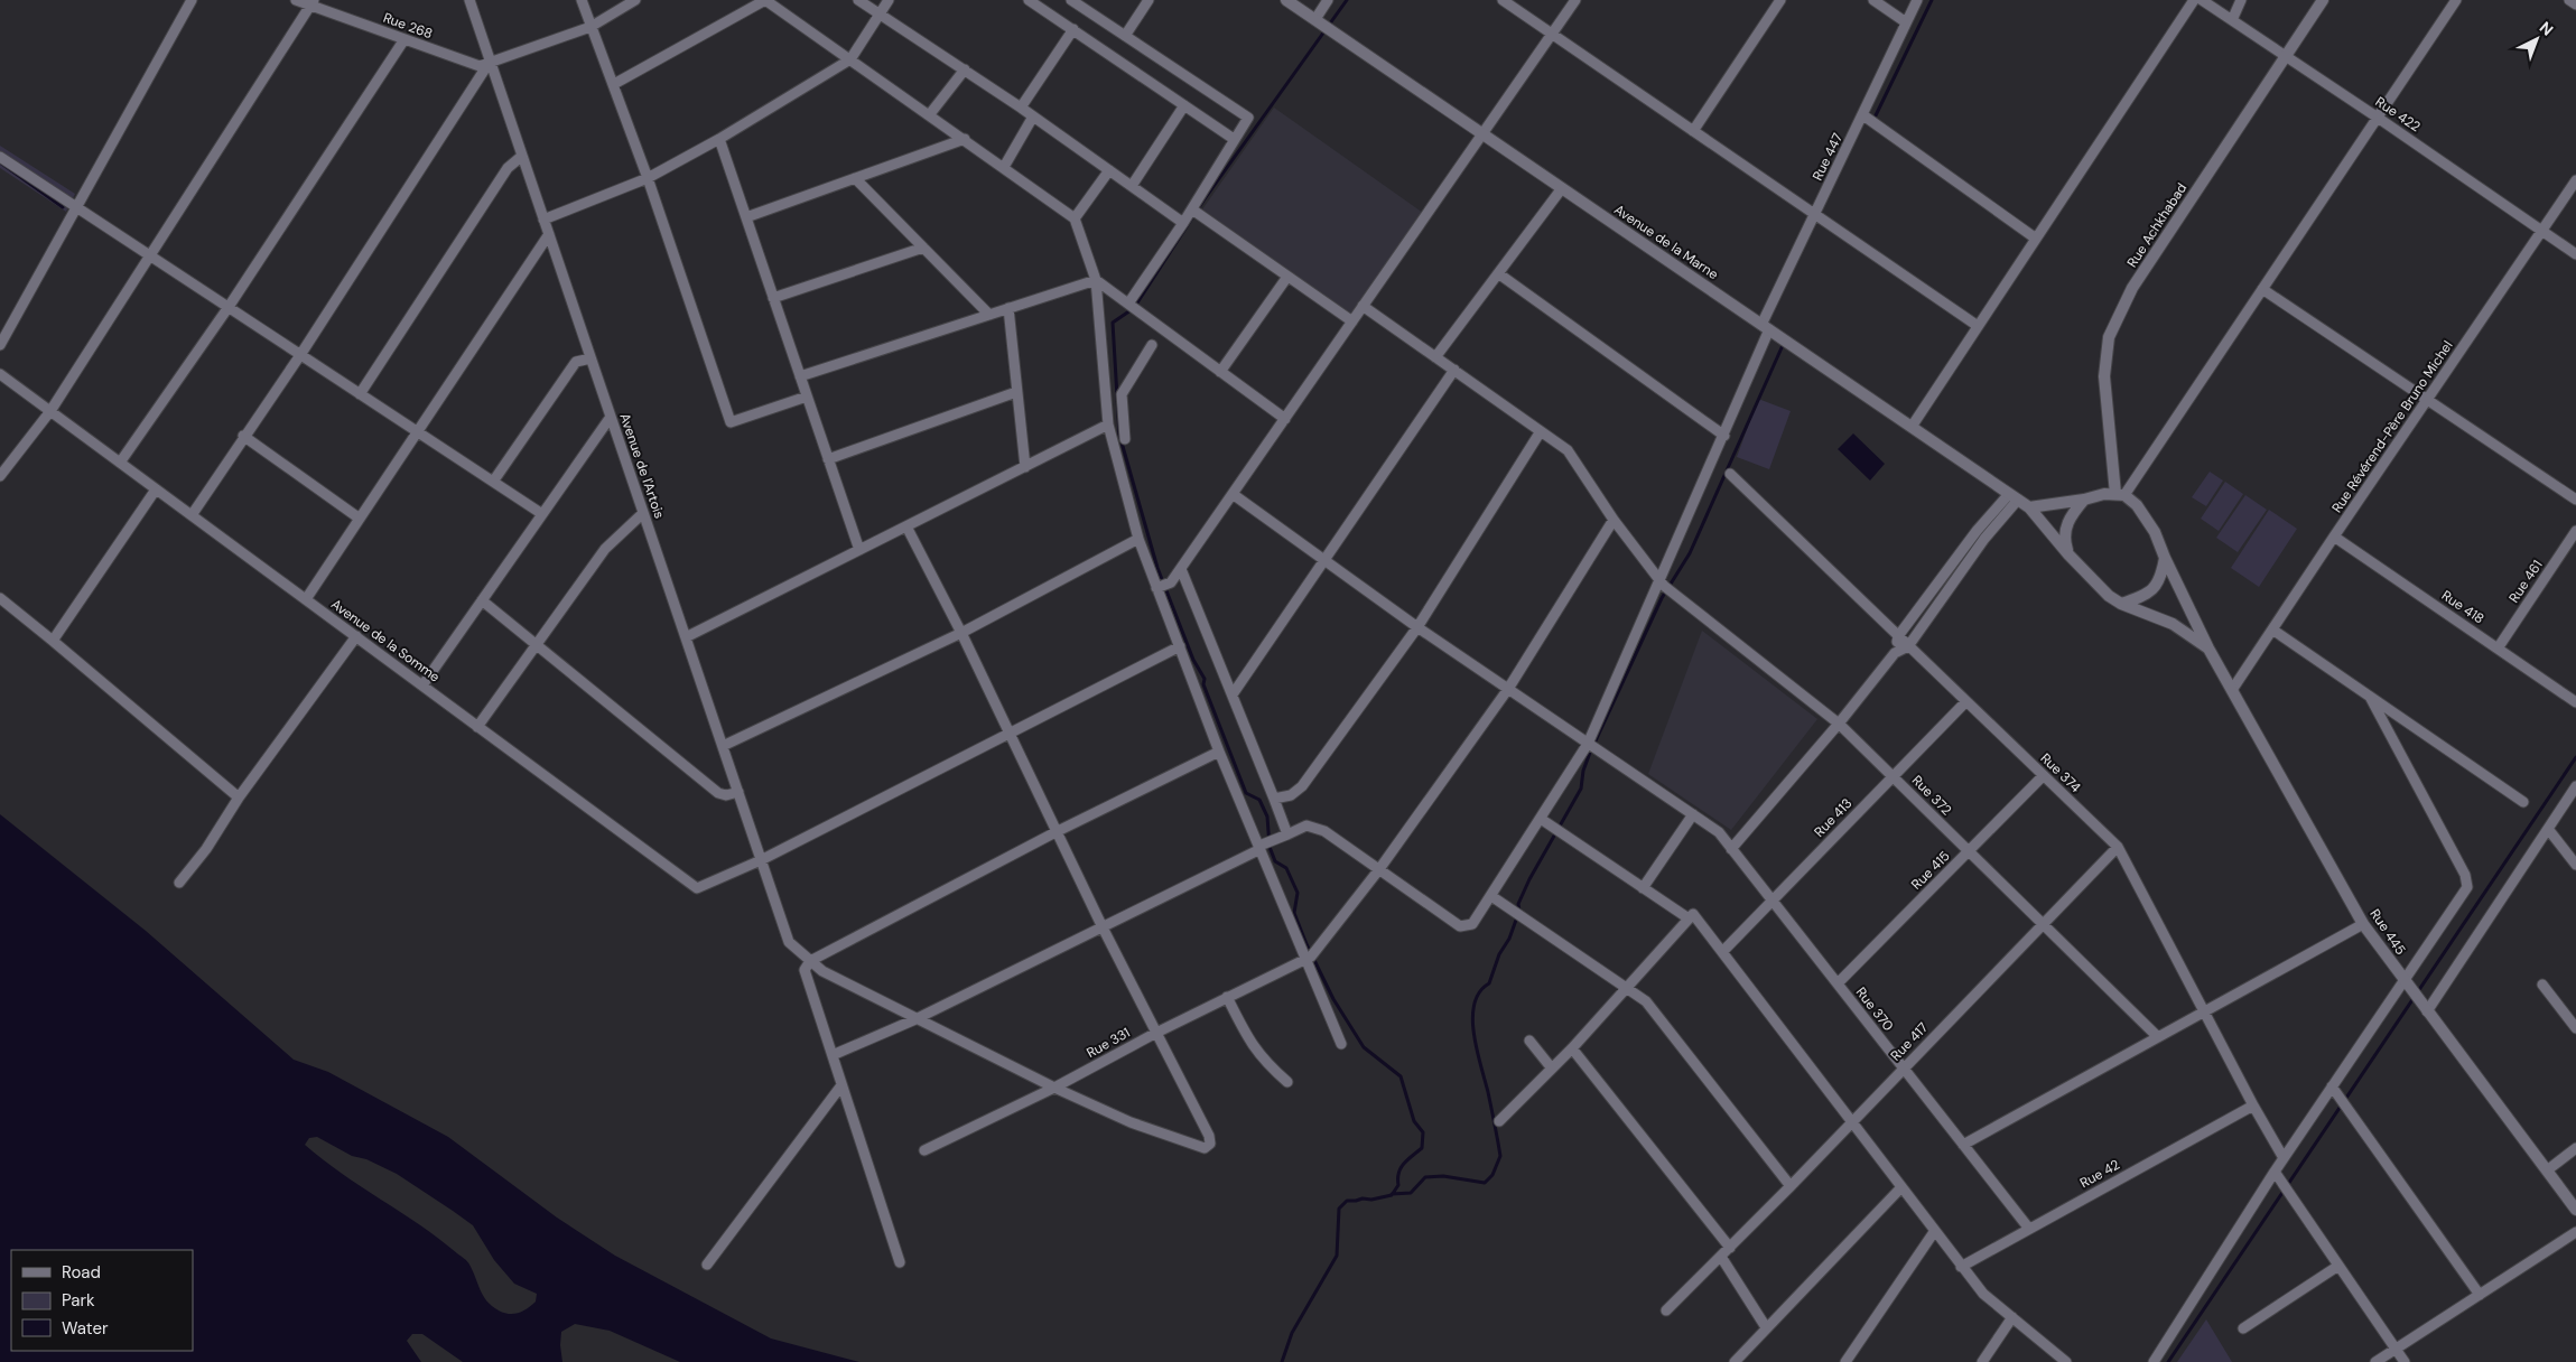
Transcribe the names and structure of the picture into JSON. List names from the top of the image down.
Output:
{
  "streets": {
    "street": [
      "Rue 268",
      "Rue 422",
      "Rue 447",
      "Rue Achkhabad",
      "Avenue de la Marne",
      "Rue Révérend-Père Bruno Michel",
      "Avenue de l'Artois",
      "Rue 461",
      "Rue 418",
      "Avenue de la Somme",
      "Rue 374",
      "Rue 372",
      "Rue 413",
      "Rue 415",
      "Rue 445",
      "Rue 370",
      "Rue 417",
      "Rue 331",
      "Rue 42"
    ]
  },
  "crossings": [
    ["Rue 268", "Avenue de l'Artois"],
    ["Rue 422", "Rue Achkhabad"],
    ["Rue 422", "Rue Révérend-Père Bruno Michel"],
    ["Rue 447", "Avenue de la Marne"],
    ["Rue 447", "Rue 372"],
    ["Rue Achkhabad", "Avenue de la Marne"],
    ["Rue Achkhabad", "Rue 445"],
    ["Avenue de la Marne", "Rue 445"],
    ["Rue Révérend-Père Bruno Michel", "Rue 418"],
    ["Rue Révérend-Père Bruno Michel", "Rue 445"],
    ["Avenue de l'Artois", "Avenue de la Somme"],
    ["Rue 461", "Rue 418"],
    ["Rue 374", "Rue 413"],
    ["Rue 374", "Rue 415"],
    ["Rue 374", "Rue 417"],
    ["Rue 374", "Rue 42"],
    ["Rue 372", "Rue 413"],
    ["Rue 372", "Rue 415"],
    ["Rue 372", "Rue 417"],
    ["Rue 413", "Rue 370"],
    ["Rue 415", "Rue 370"],
    ["Rue 370", "Rue 417"],
    ["Rue 370", "Rue 42"]
  ],
  "legend": ["Road", "Park", "Water"],
  "north": "top right"
}
